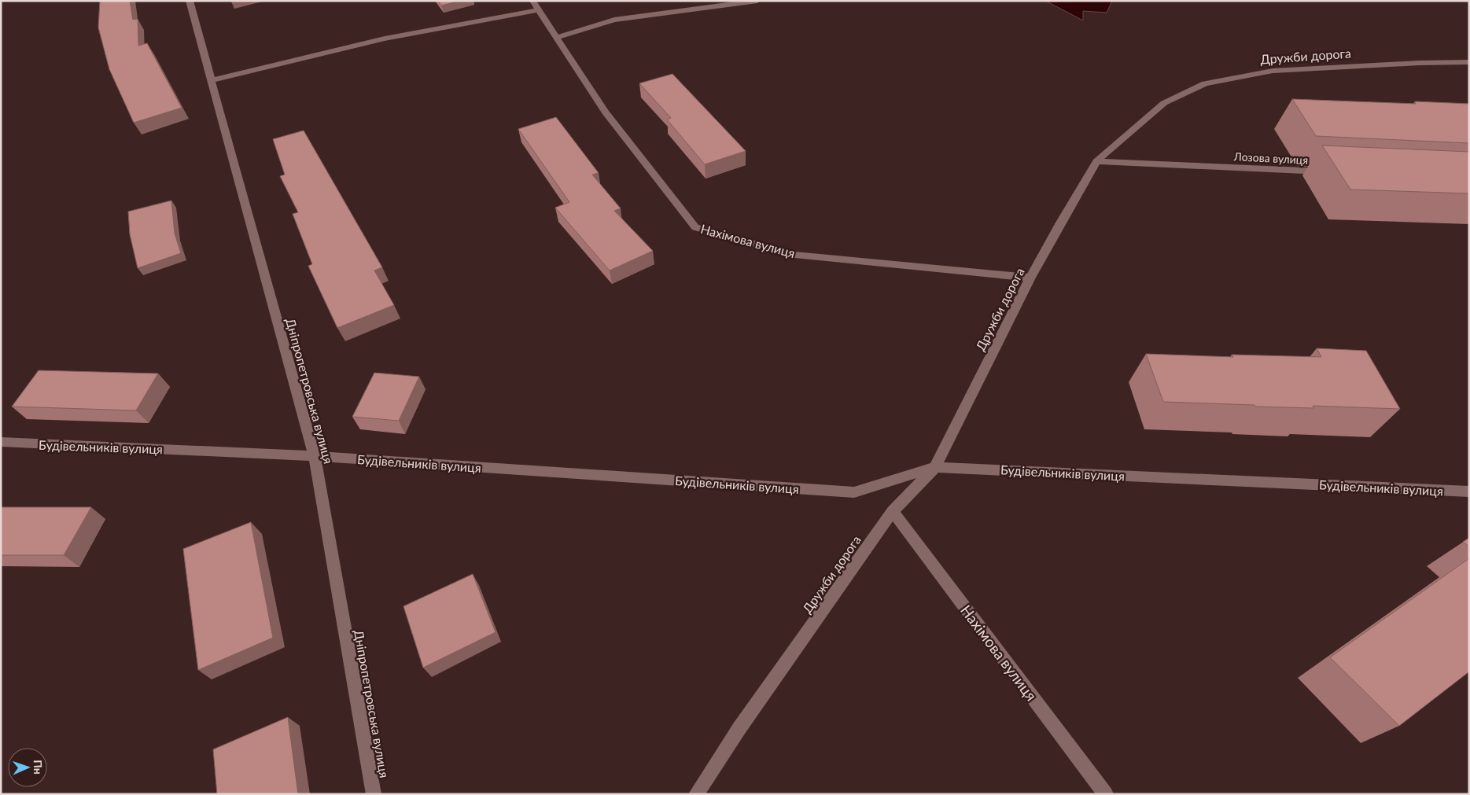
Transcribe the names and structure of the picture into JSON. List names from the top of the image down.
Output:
{
  "streets": {
    "street": [
      "Дружби дорога",
      "Лозова вулиця",
      "Нахімова вулиця",
      "Дніпропетровська вулиця",
      "Будівельників вулиця"
    ]
  },
  "crossings": [
    ["Дружби дорога", "Лозова вулиця"],
    ["Дружби дорога", "Нахімова вулиця"],
    ["Дружби дорога", "Будівельників вулиця"],
    ["Дніпропетровська вулиця", "Будівельників вулиця"]
  ],
  "north": "right"
}
